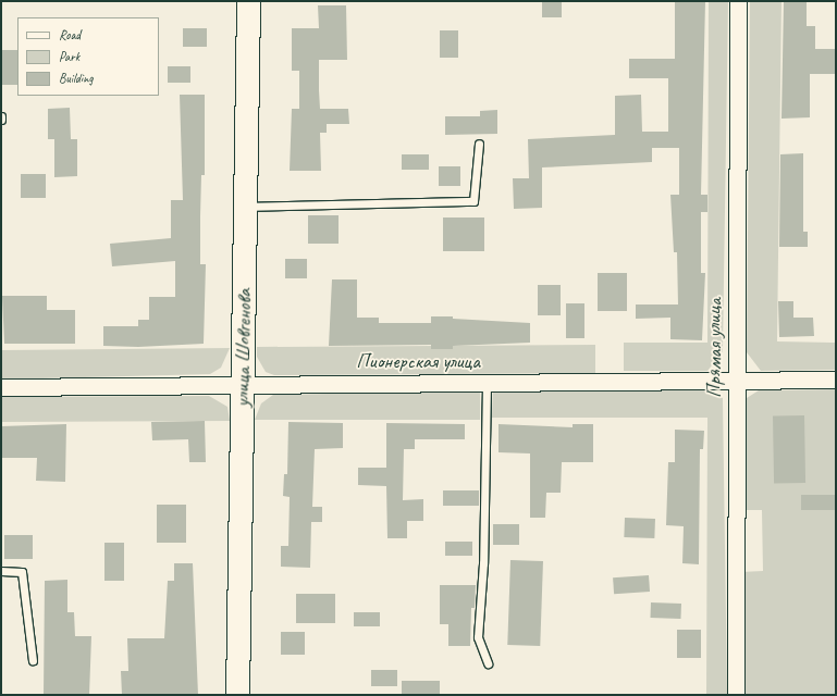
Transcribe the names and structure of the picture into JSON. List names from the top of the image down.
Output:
{
  "streets": {
    "main road": ["улица Шовгенова"],
    "street": ["Прямая улица", "Пионерская улица"]
  },
  "crossings": [
    ["улица Шовгенова", "Пионерская улица"],
    ["Прямая улица", "Пионерская улица"]
  ],
  "legend": ["Road", "Park", "Building"]
}
